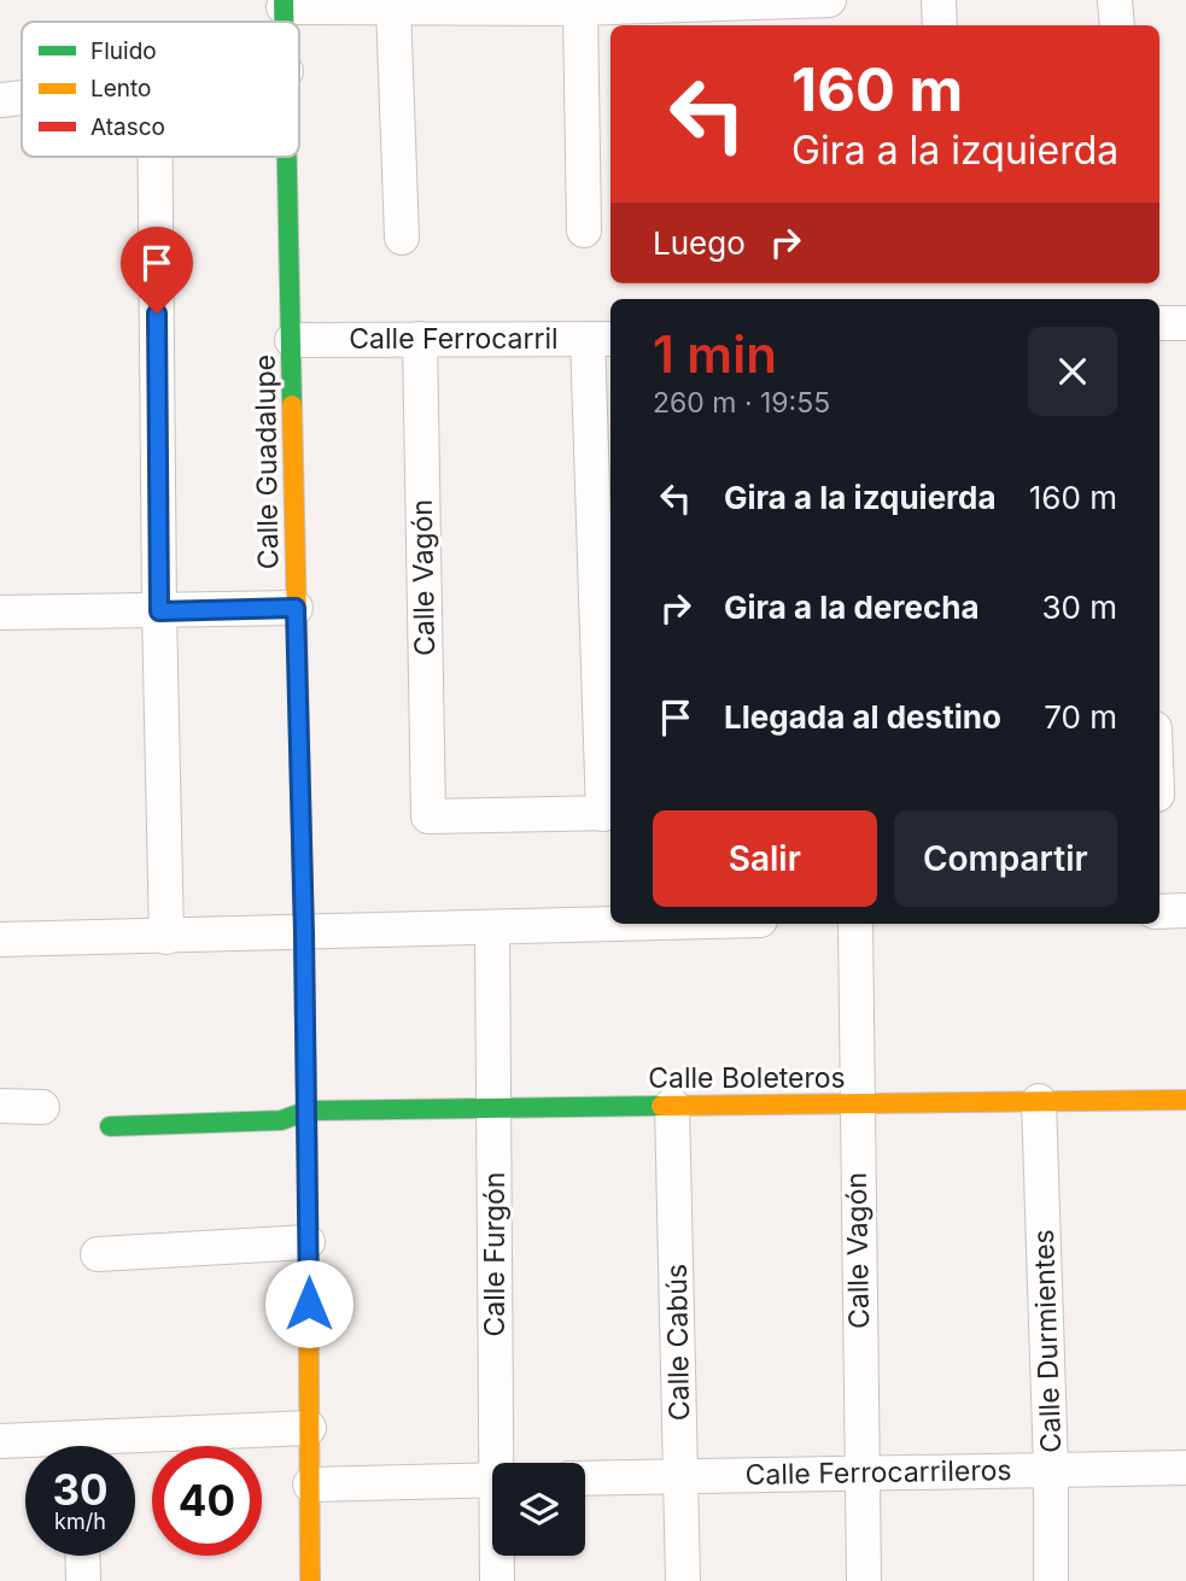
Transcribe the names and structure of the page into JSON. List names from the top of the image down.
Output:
{
  "streets": {
    "street": [
      "Calle Ferrocarril",
      "Calle Guadalupe",
      "Calle Vagón",
      "Calle Boleteros",
      "Calle Furgón",
      "Calle Durmientes",
      "Calle Cabús",
      "Calle Ferrocarrileros"
    ]
  },
  "crossings": [
    ["Calle Ferrocarril", "Calle Guadalupe"],
    ["Calle Ferrocarril", "Calle Vagón"],
    ["Calle Guadalupe", "Calle Boleteros"],
    ["Calle Vagón", "Calle Boleteros"],
    ["Calle Vagón", "Calle Ferrocarrileros"],
    ["Calle Boleteros", "Calle Furgón"],
    ["Calle Boleteros", "Calle Durmientes"],
    ["Calle Boleteros", "Calle Cabús"],
    ["Calle Durmientes", "Calle Ferrocarrileros"],
    ["Calle Cabús", "Calle Ferrocarrileros"]
  ],
  "legend": ["Fluido", "Lento", "Atasco"],
  "page": {
    "turn": ["160 m", "Gira a la izquierda"],
    "then": "Luego",
    "heading": ["1 min", "260 m · 19:55"],
    "list": [
      {
        "name": "Gira a la izquierda",
        "value": "160 m"
      },
      {
        "name": "Gira a la derecha",
        "value": "30 m"
      },
      {
        "name": "Llegada al destino",
        "value": "70 m"
      }
    ],
    "buttons": ["Salir", "Compartir"],
    "speed": "30 km/h",
    "limit": "40"
  }
}
